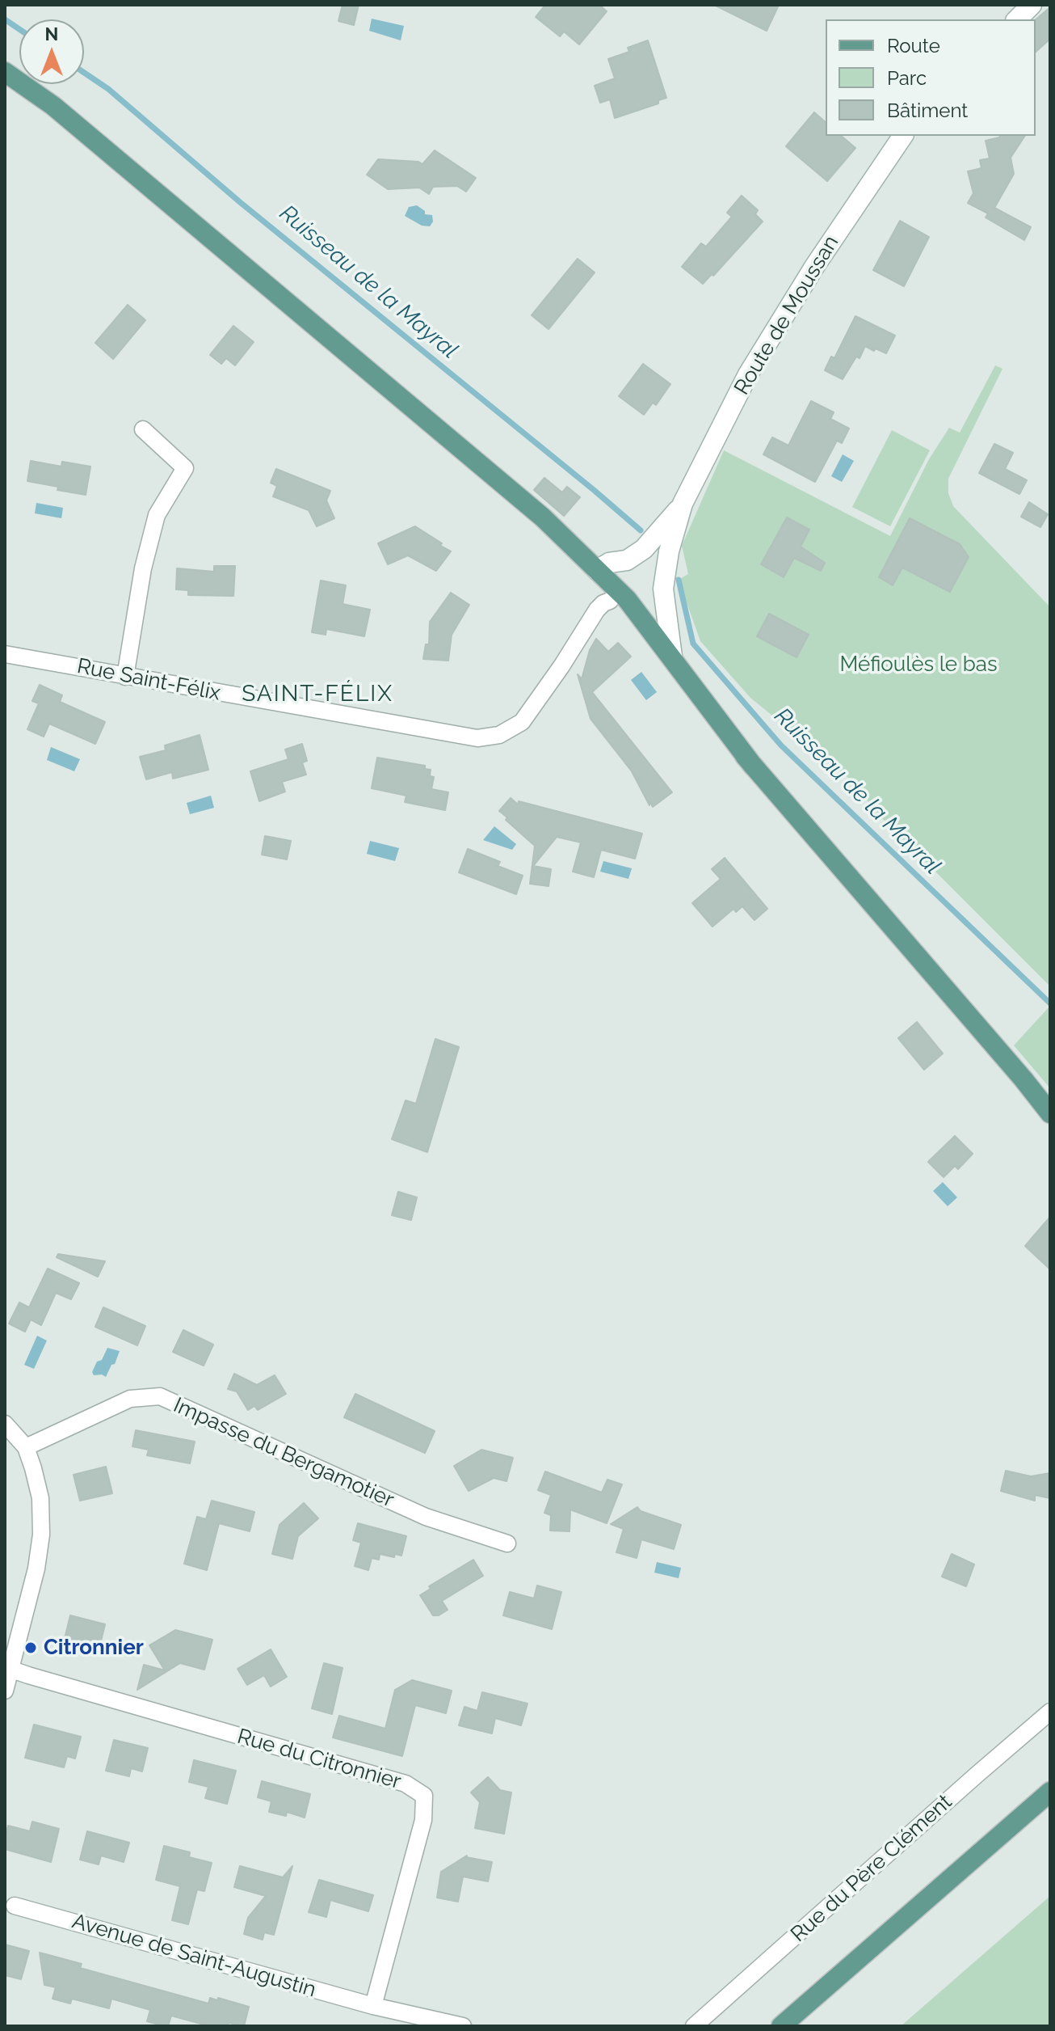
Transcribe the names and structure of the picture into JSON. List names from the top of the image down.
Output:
{
  "streets": {
    "street": [
      "Route de Moussan",
      "Rue Saint-Félix",
      "Impasse du Bergamotier",
      "Rue du Citronnier",
      "Rue du Père Clément",
      "Avenue de Saint-Augustin"
    ]
  },
  "crossings": [
    ["Rue du Citronnier", "Avenue de Saint-Augustin"]
  ],
  "districts": ["SAINT-FÉLIX"],
  "water": ["Ruisseau de la Mayral"],
  "parks": ["Méfioulès le bas"],
  "places": ["Citronnier"],
  "legend": ["Route", "Parc", "Bâtiment"],
  "north": "top"
}
